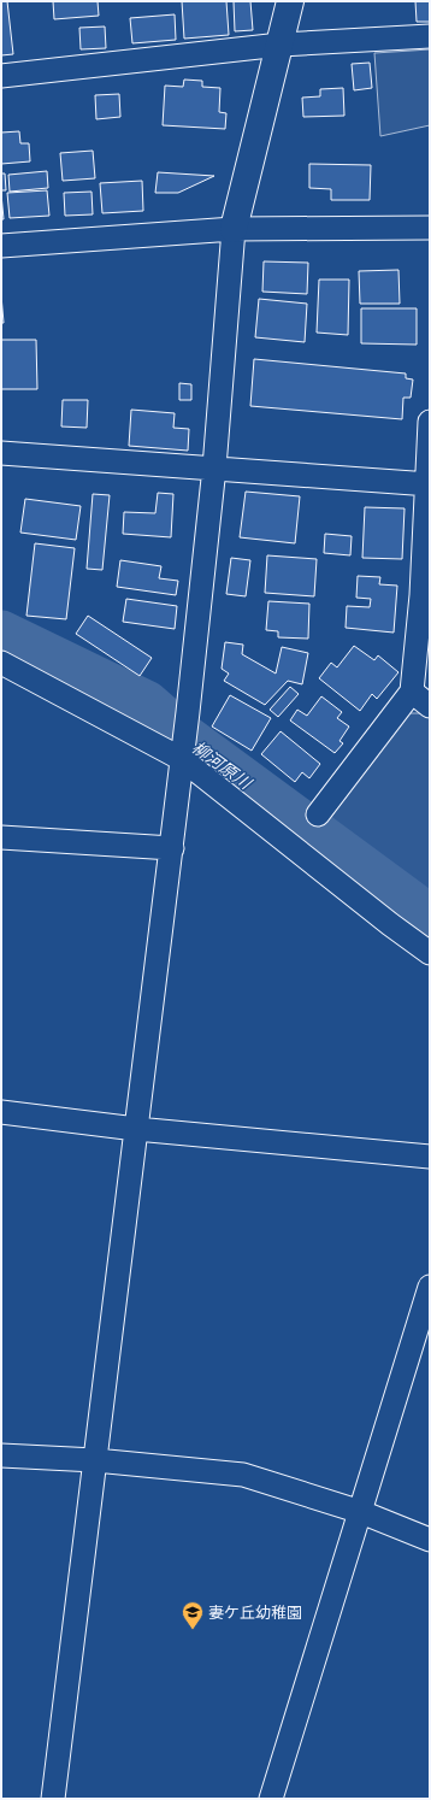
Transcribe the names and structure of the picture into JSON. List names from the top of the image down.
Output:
{
  "water": ["柳河原川"],
  "places": {
    "school or university": ["妻ケ丘幼稚園"]
  }
}
